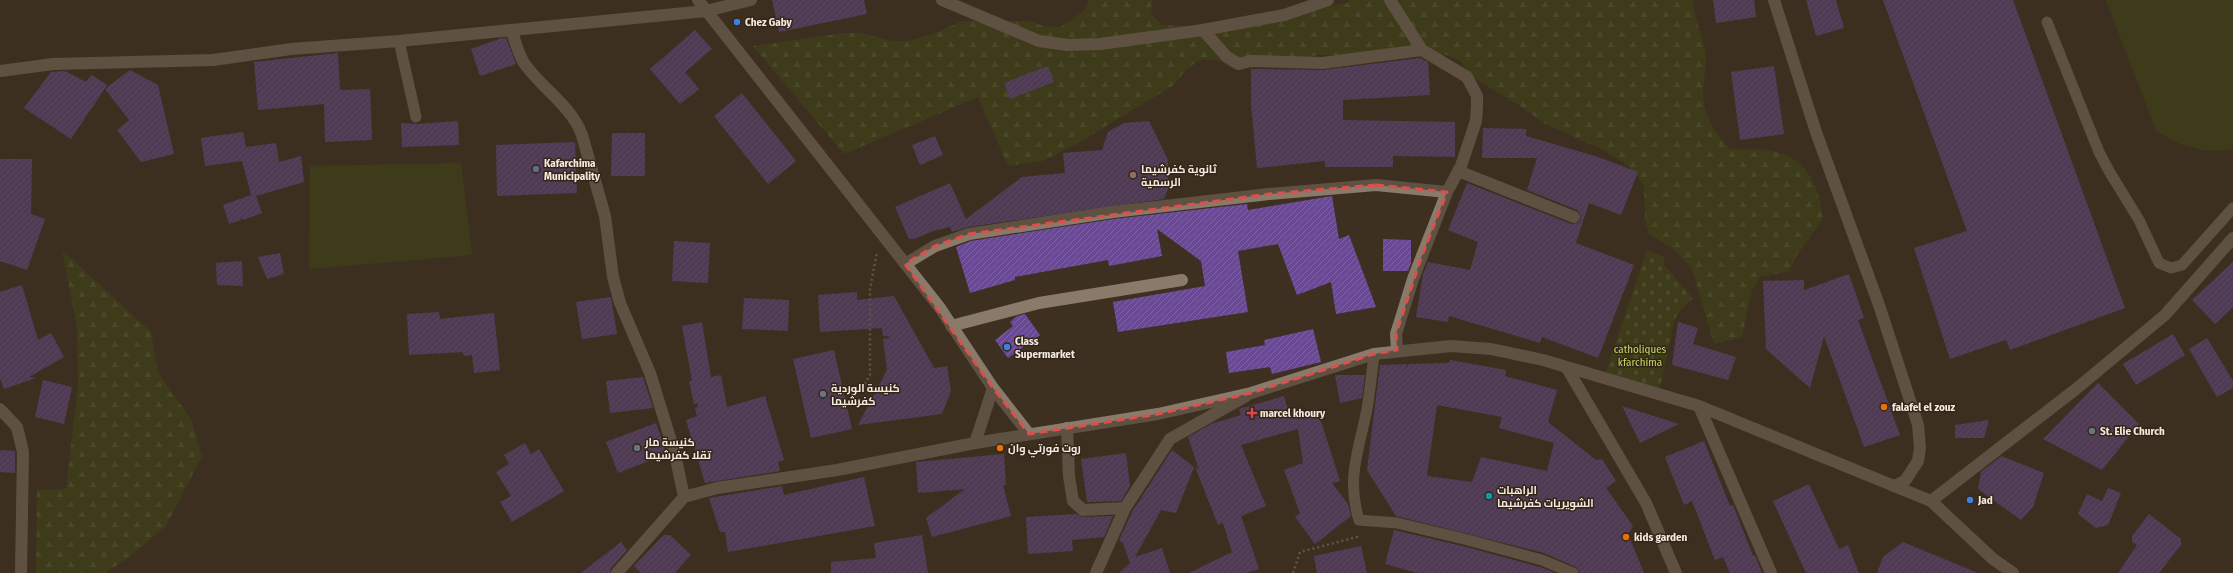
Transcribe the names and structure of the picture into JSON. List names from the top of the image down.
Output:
{
  "parks": ["catholiques kfarchima"],
  "places": {
    "other": [
      "Chez Gaby",
      "Kafarchima Municipality",
      "ثانوية كفرشيما الرسمية",
      "Class Supermarket",
      "كنيسة الوردية كفرشيما",
      "falafel el zouz",
      "St. Elie Church",
      "كنيسة مار تقلا كفرشيما",
      "روت فورتي وان",
      "الراهبات الشويريات كفرشيما",
      "Jad",
      "kids garden"
    ],
    "health": ["marcel khoury"]
  }
}
